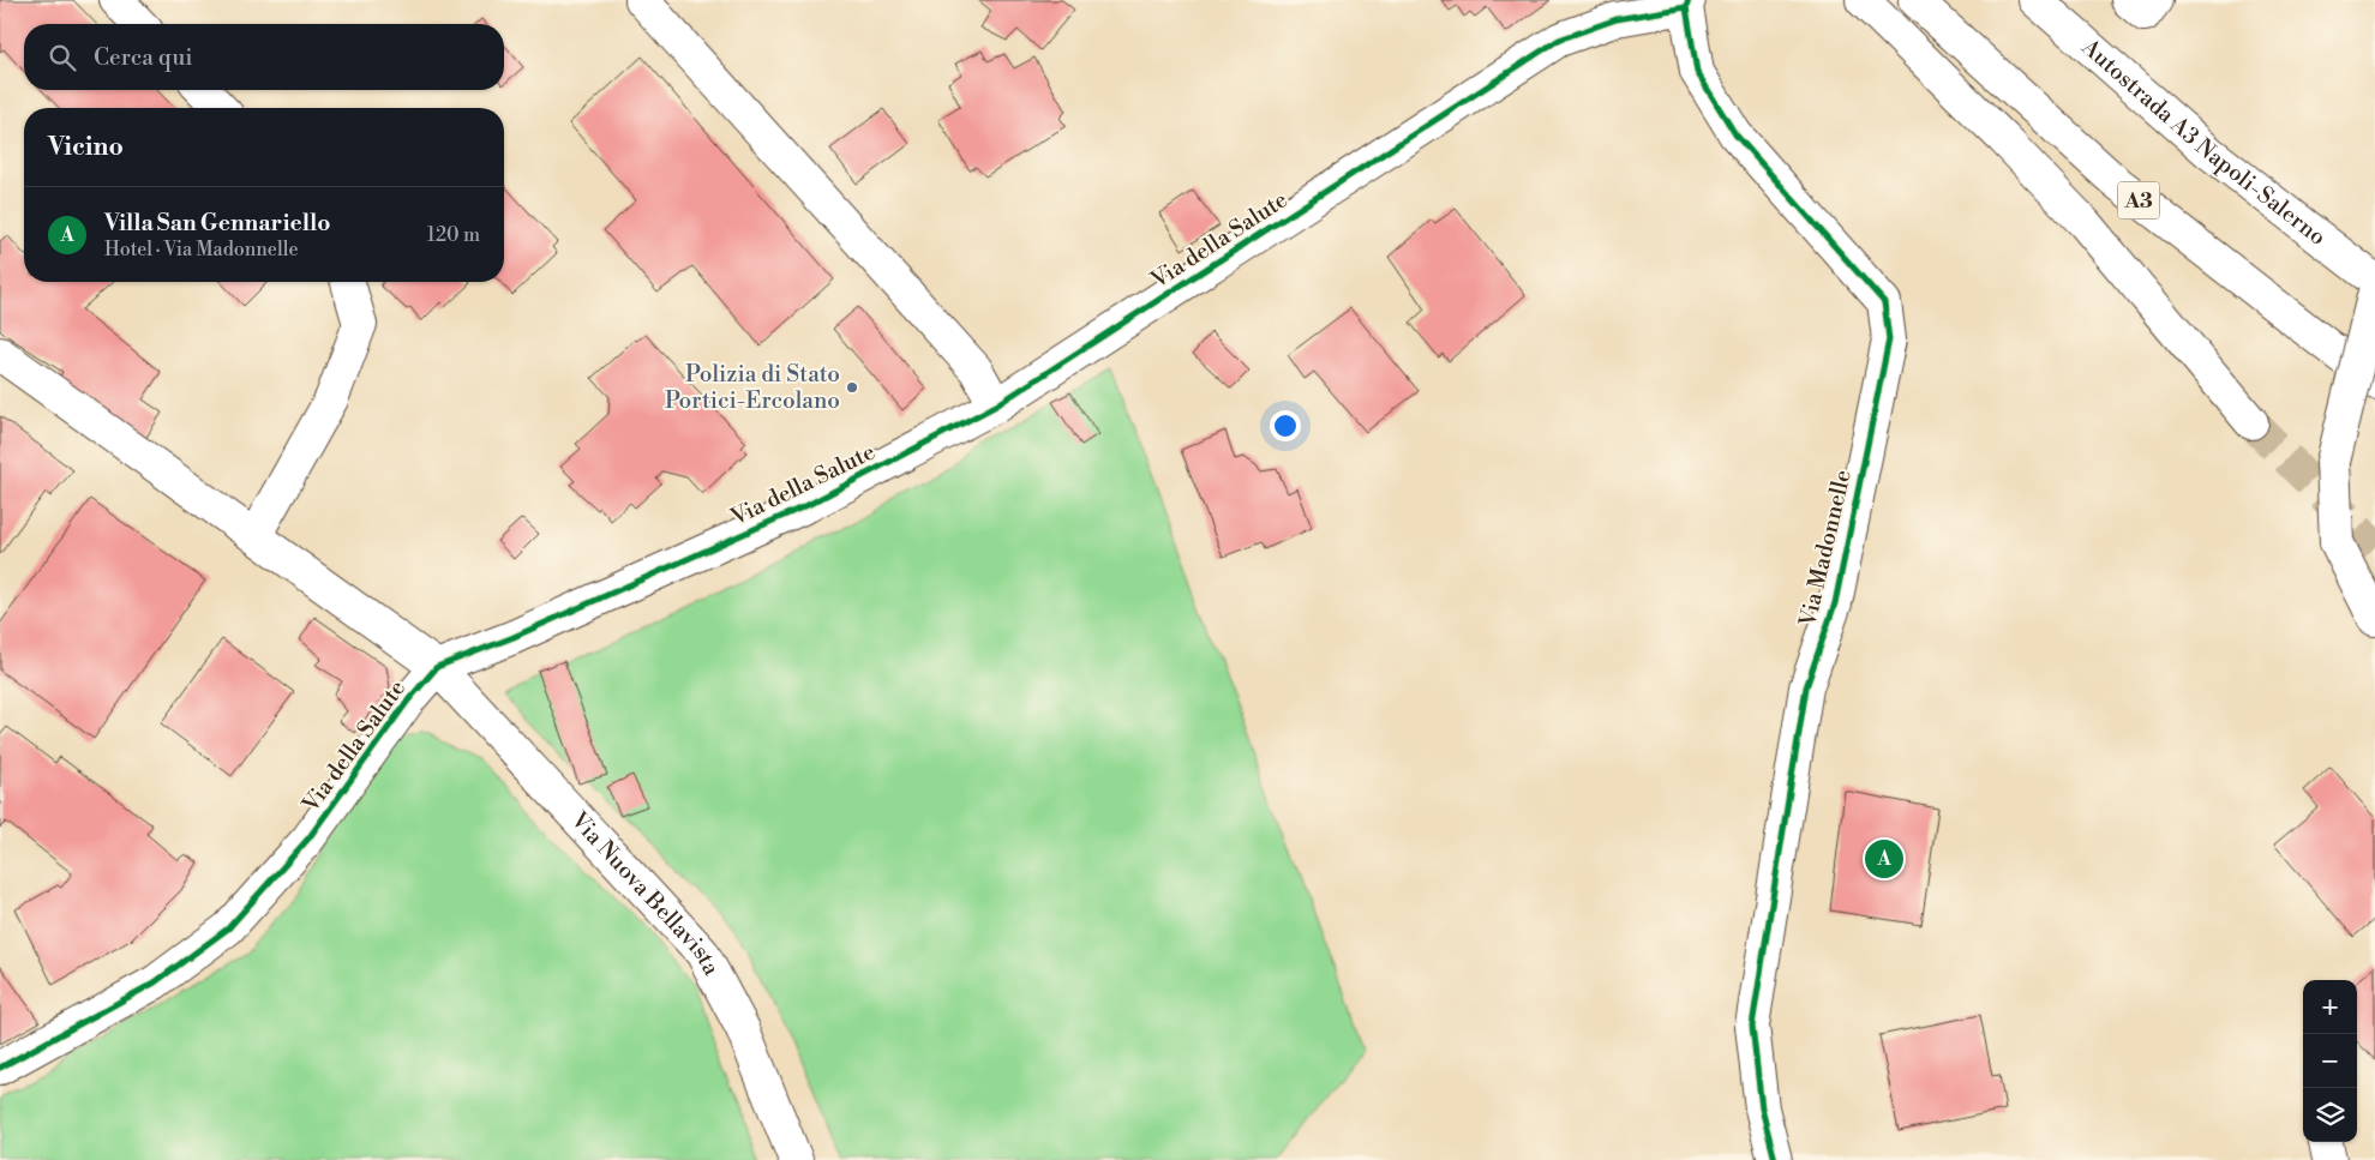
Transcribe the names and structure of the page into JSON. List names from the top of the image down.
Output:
{
  "streets": {
    "main road": [
      "Autostrada A3 Napoli-Salerno",
      "A3",
      "Via della Salute",
      "Via Madonnelle",
      "Via Nuova Bellavista"
    ]
  },
  "crossings": [
    ["Via della Salute", "Via Madonnelle"],
    ["Via della Salute", "Via Nuova Bellavista"]
  ],
  "places": ["Polizia di Stato Portici-Ercolano"],
  "page": {
    "search": "Cerca qui",
    "heading": "Vicino",
    "list": [
      {
        "mark": "A",
        "name": "Villa San Gennariello",
        "note": "Hotel · Via Madonnelle",
        "value": "120 m"
      }
    ],
    "pins": "A",
    "map_buttons": ["+", "−"]
  }
}
